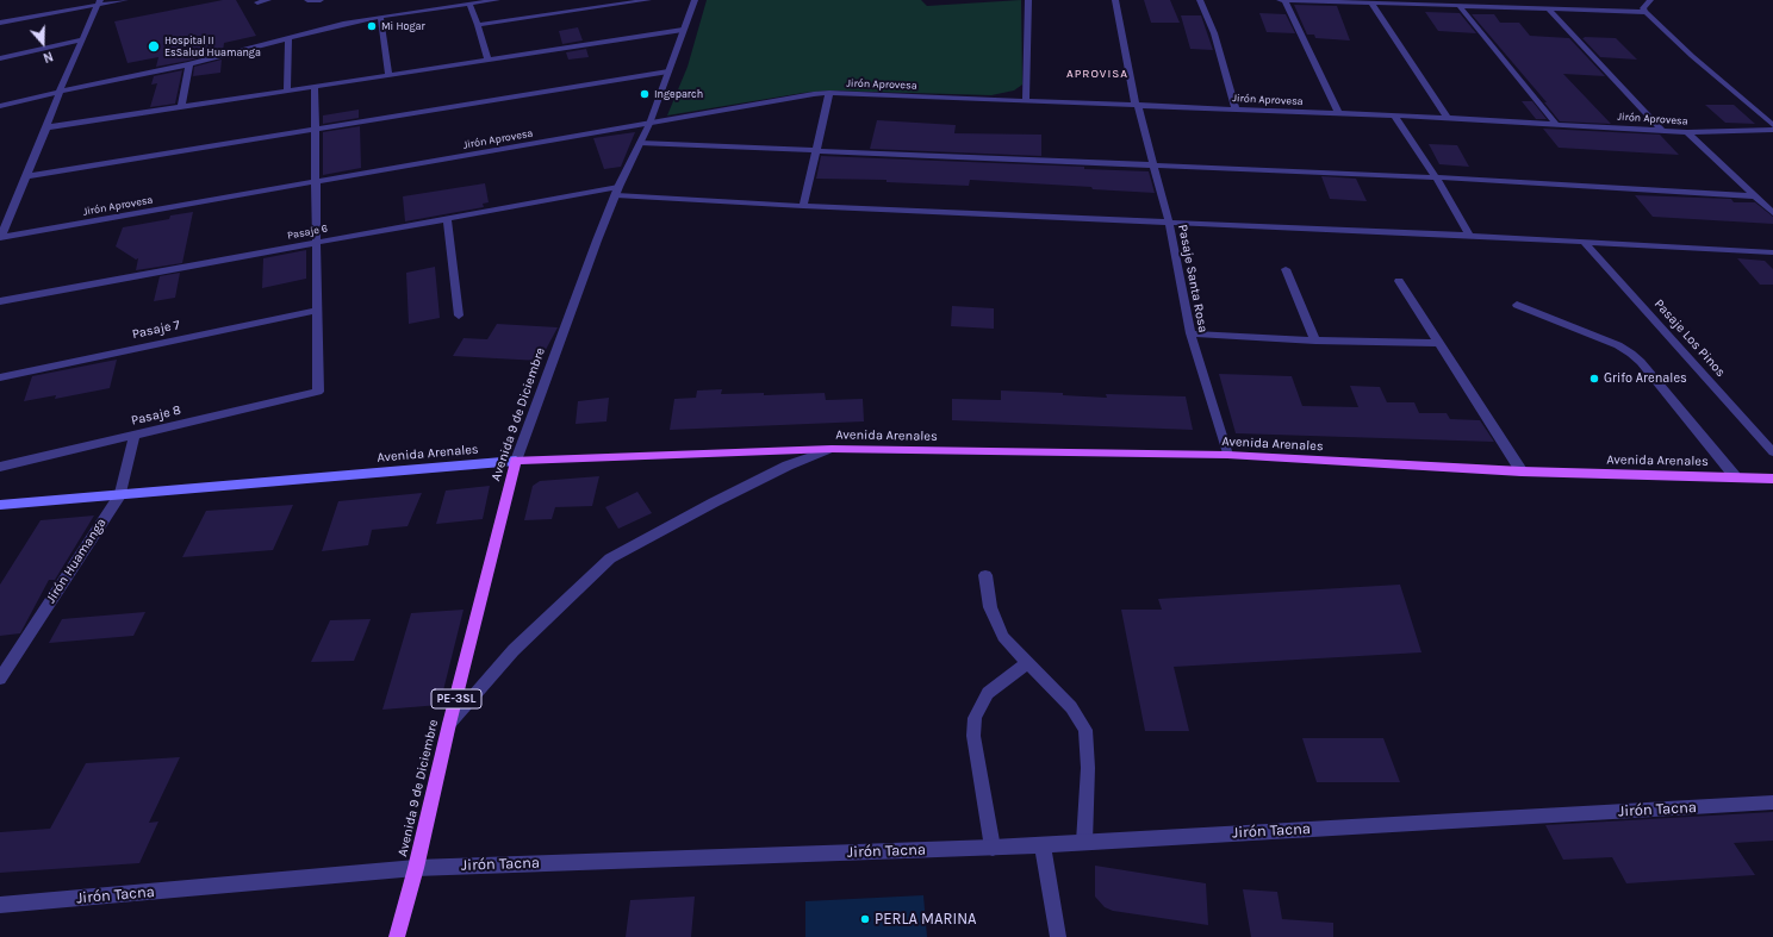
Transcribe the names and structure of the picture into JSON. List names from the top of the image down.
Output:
{
  "streets": {
    "main road": ["Avenida 9 de Diciembre", "Avenida Arenales", "PE-3SL"],
    "street": [
      "Jirón Aprovesa",
      "Pasaje 6",
      "Pasaje Santa Rosa",
      "Pasaje 7",
      "Pasaje Los Pinos",
      "Pasaje 8",
      "Jirón Huamanga",
      "Jirón Tacna"
    ]
  },
  "crossings": [
    ["Jirón Aprovesa", "Pasaje Santa Rosa"],
    ["Jirón Aprovesa", "Avenida 9 de Diciembre"],
    ["Pasaje 6", "Pasaje Santa Rosa"],
    ["Pasaje 6", "Pasaje Los Pinos"],
    ["Pasaje 6", "Avenida 9 de Diciembre"],
    ["Pasaje Santa Rosa", "Avenida Arenales"],
    ["Pasaje 7", "Pasaje 8"],
    ["Avenida 9 de Diciembre", "Avenida Arenales"],
    ["Avenida 9 de Diciembre", "Jirón Tacna"],
    ["Pasaje 8", "Jirón Huamanga"],
    ["Avenida Arenales", "Jirón Huamanga"]
  ],
  "districts": ["APROVISA"],
  "places": [
    "Mi Hogar",
    "Hospital II EsSalud Huamanga",
    "Ingeparch",
    "Grifo Arenales",
    "PERLA MARINA"
  ],
  "north": "bottom"
}
